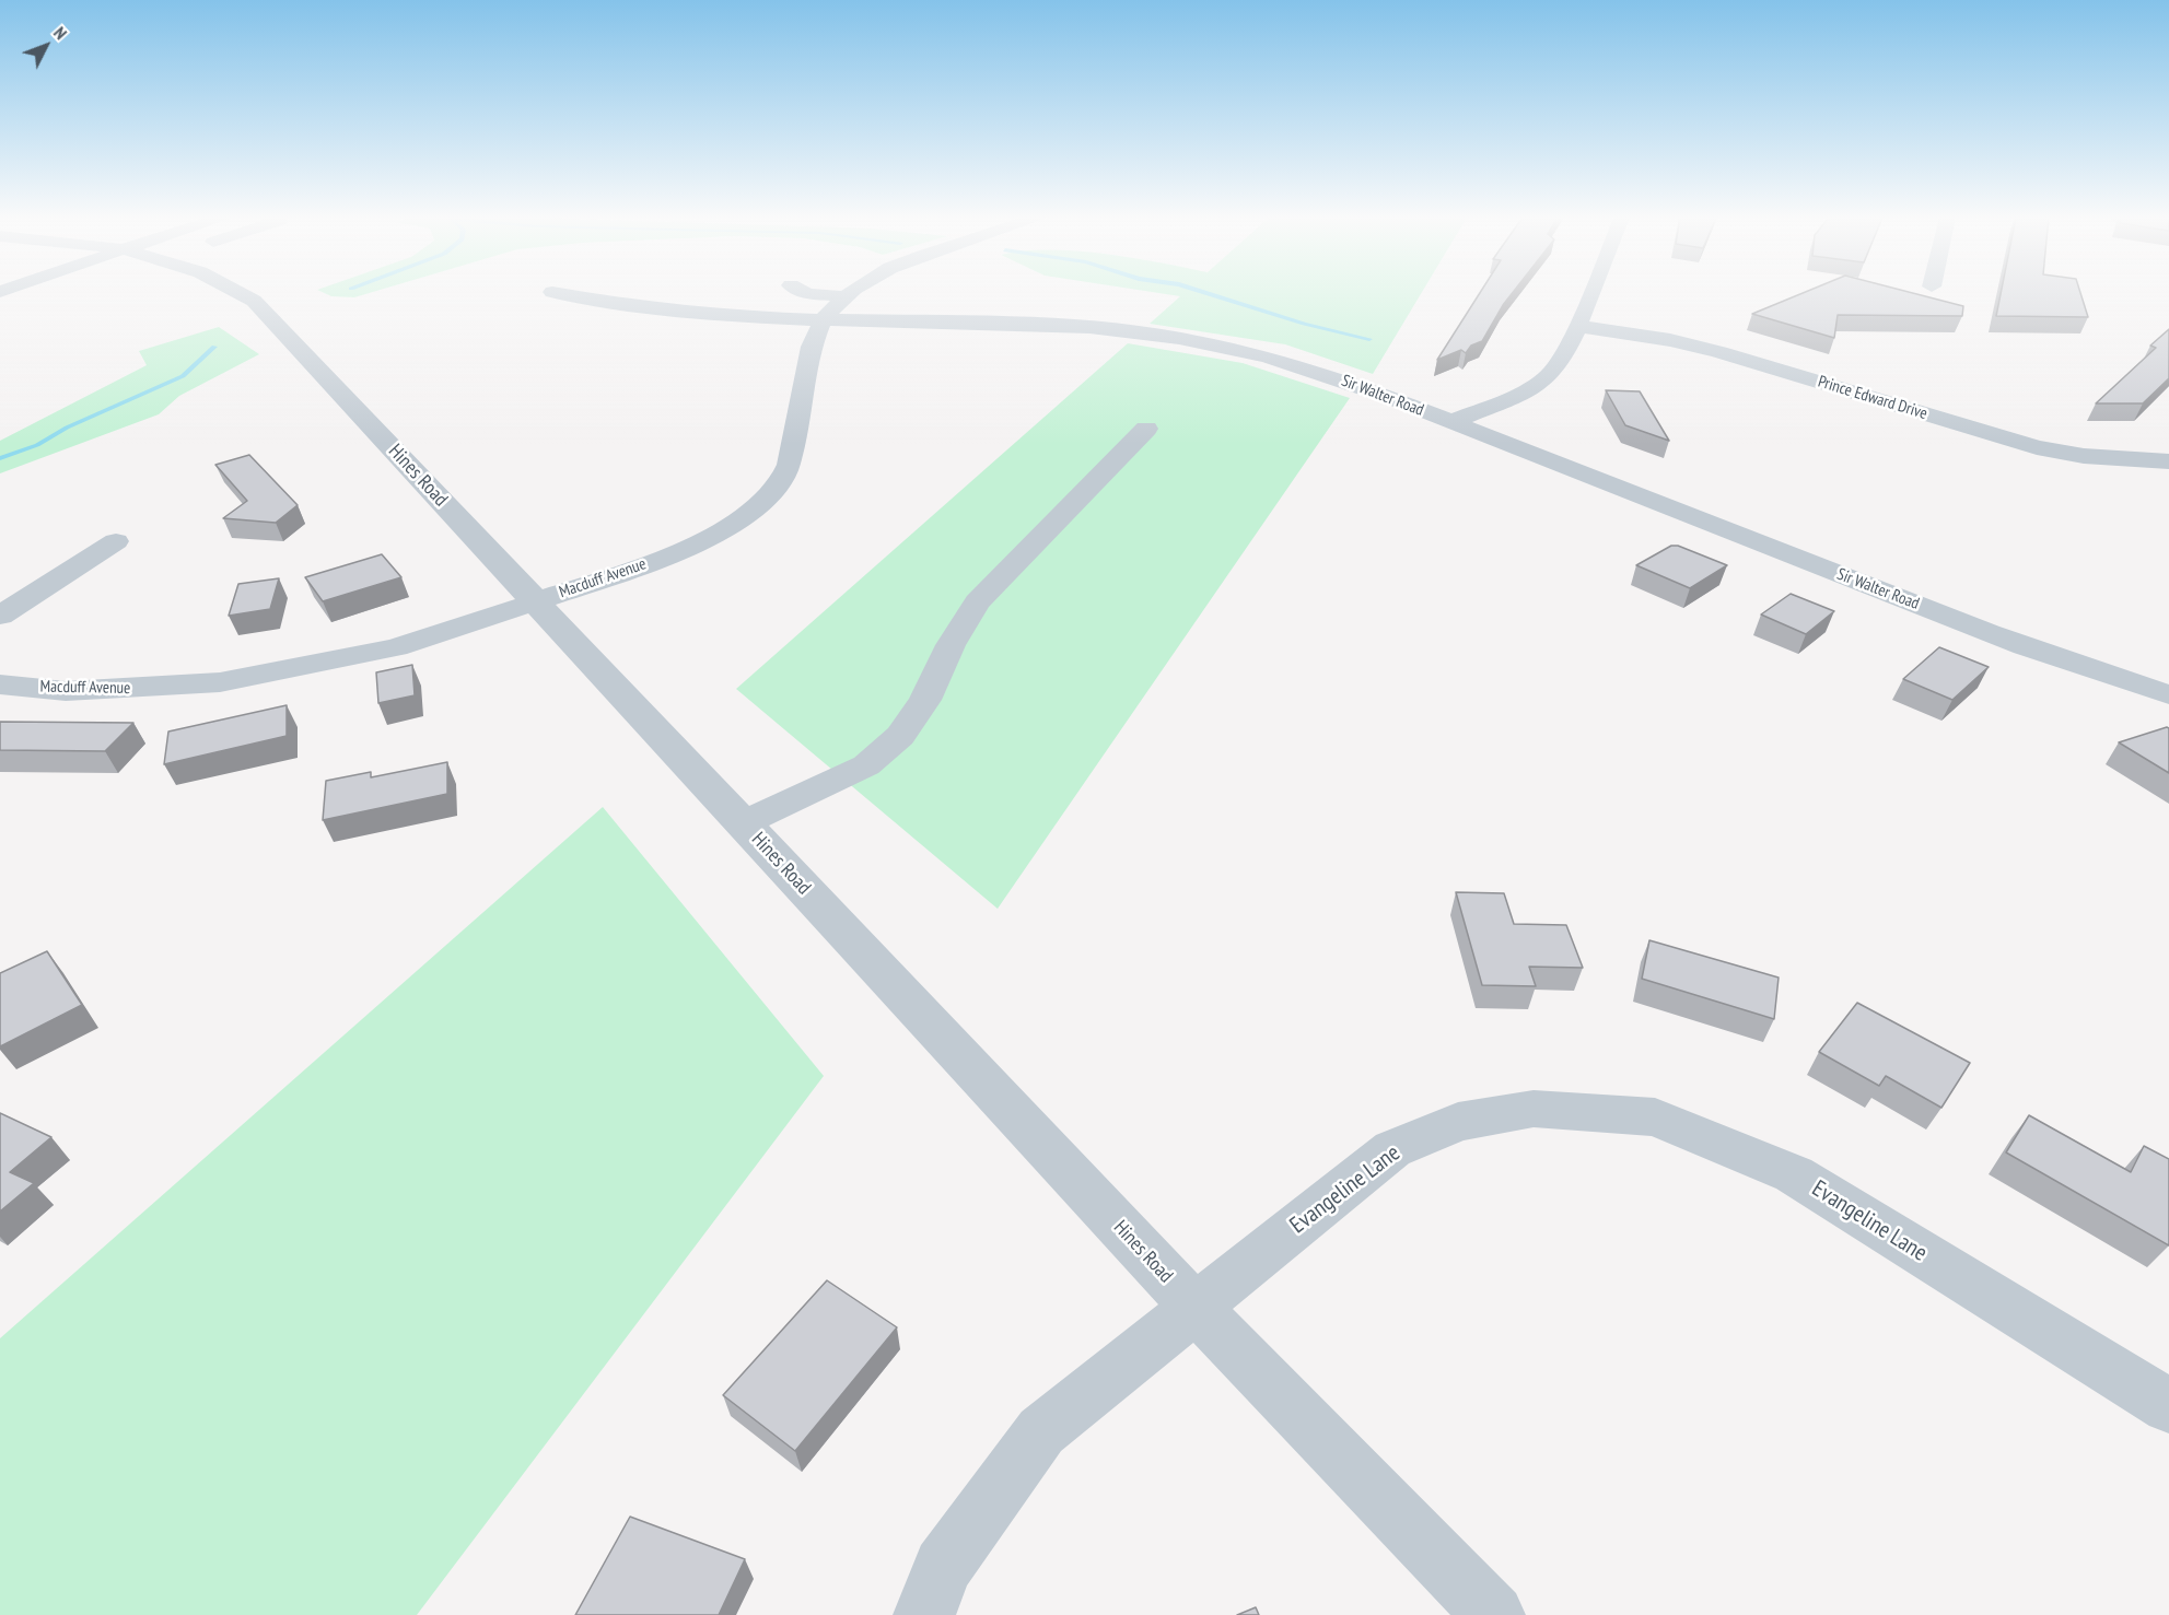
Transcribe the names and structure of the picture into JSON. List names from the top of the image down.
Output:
{
  "streets": {
    "street": [
      "Sir Walter Road",
      "Prince Edward Drive",
      "Hines Road",
      "Macduff Avenue",
      "Evangeline Lane"
    ]
  },
  "crossings": [
    ["Sir Walter Road", "Macduff Avenue"],
    ["Hines Road", "Macduff Avenue"],
    ["Hines Road", "Evangeline Lane"]
  ],
  "north": "top right"
}
